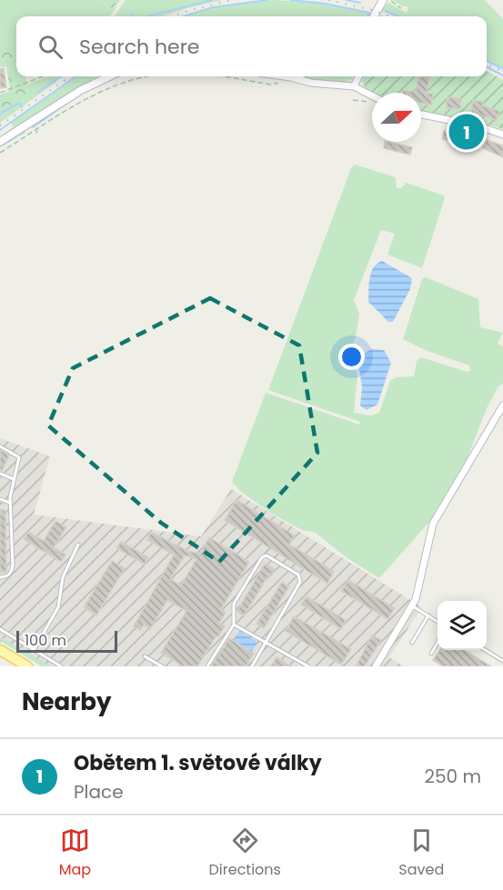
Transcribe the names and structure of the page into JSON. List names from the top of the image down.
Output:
{
  "scale_bar": "100 m",
  "north": "right",
  "page": {
    "search": "Search here",
    "pins": "1",
    "scale": "100 m",
    "heading": "Nearby",
    "list": [
      {
        "mark": "1",
        "name": "Obětem 1. světové války",
        "note": "Place",
        "value": "250 m"
      }
    ],
    "nav": ["Map", "Directions", "Saved"]
  }
}
